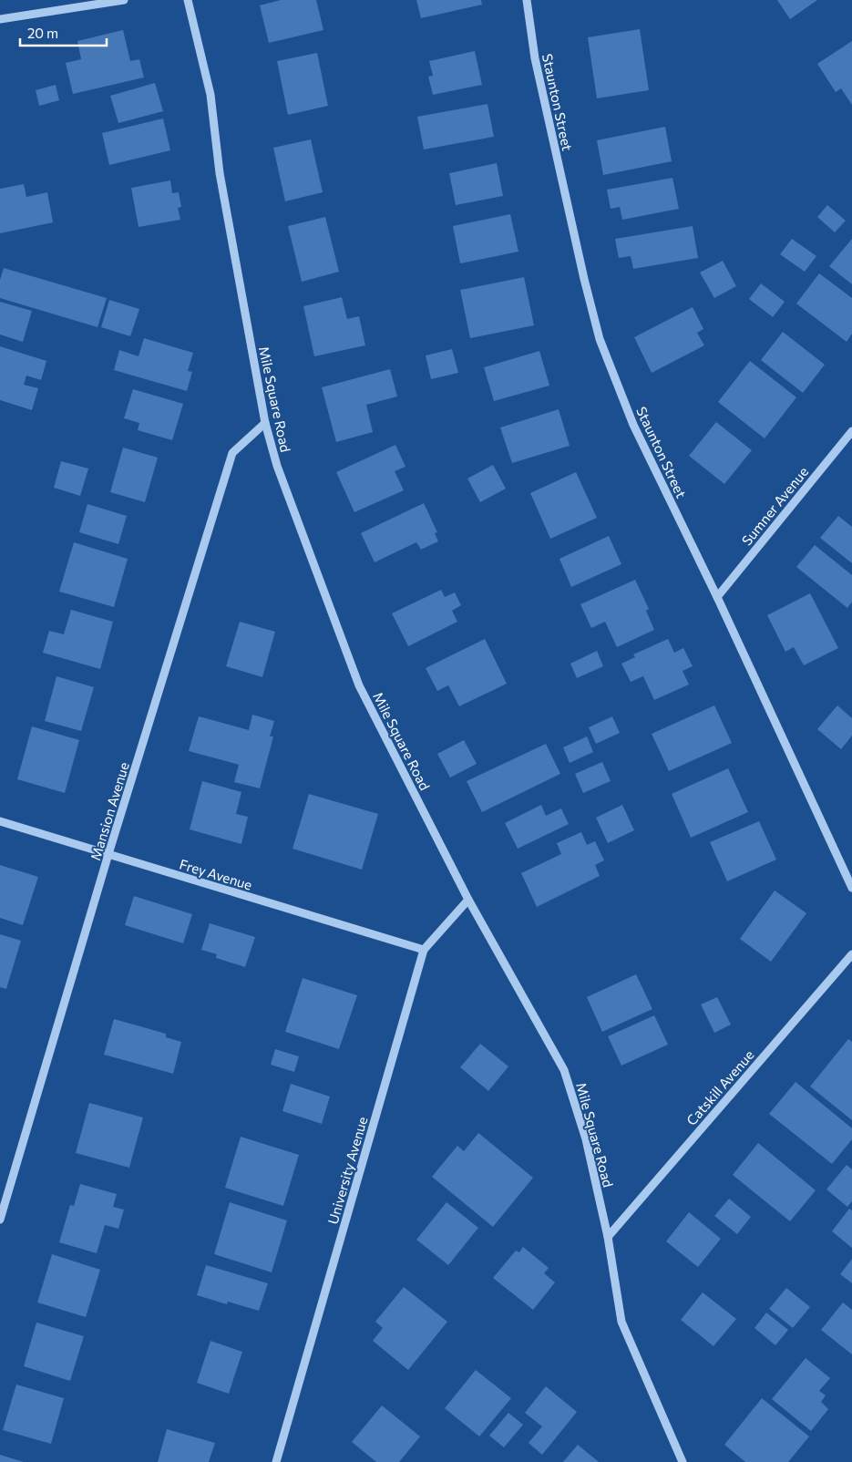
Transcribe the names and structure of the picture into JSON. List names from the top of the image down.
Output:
{
  "streets": {
    "street": [
      "Staunton Street",
      "Mile Square Road",
      "Sumner Avenue",
      "Mansion Avenue",
      "Frey Avenue",
      "Catskill Avenue",
      "University Avenue"
    ]
  },
  "crossings": [
    ["Staunton Street", "Sumner Avenue"],
    ["Mile Square Road", "Mansion Avenue"],
    ["Mile Square Road", "Catskill Avenue"],
    ["Mile Square Road", "University Avenue"],
    ["Mansion Avenue", "Frey Avenue"],
    ["Frey Avenue", "University Avenue"]
  ],
  "scale_bar": "20 m"
}
